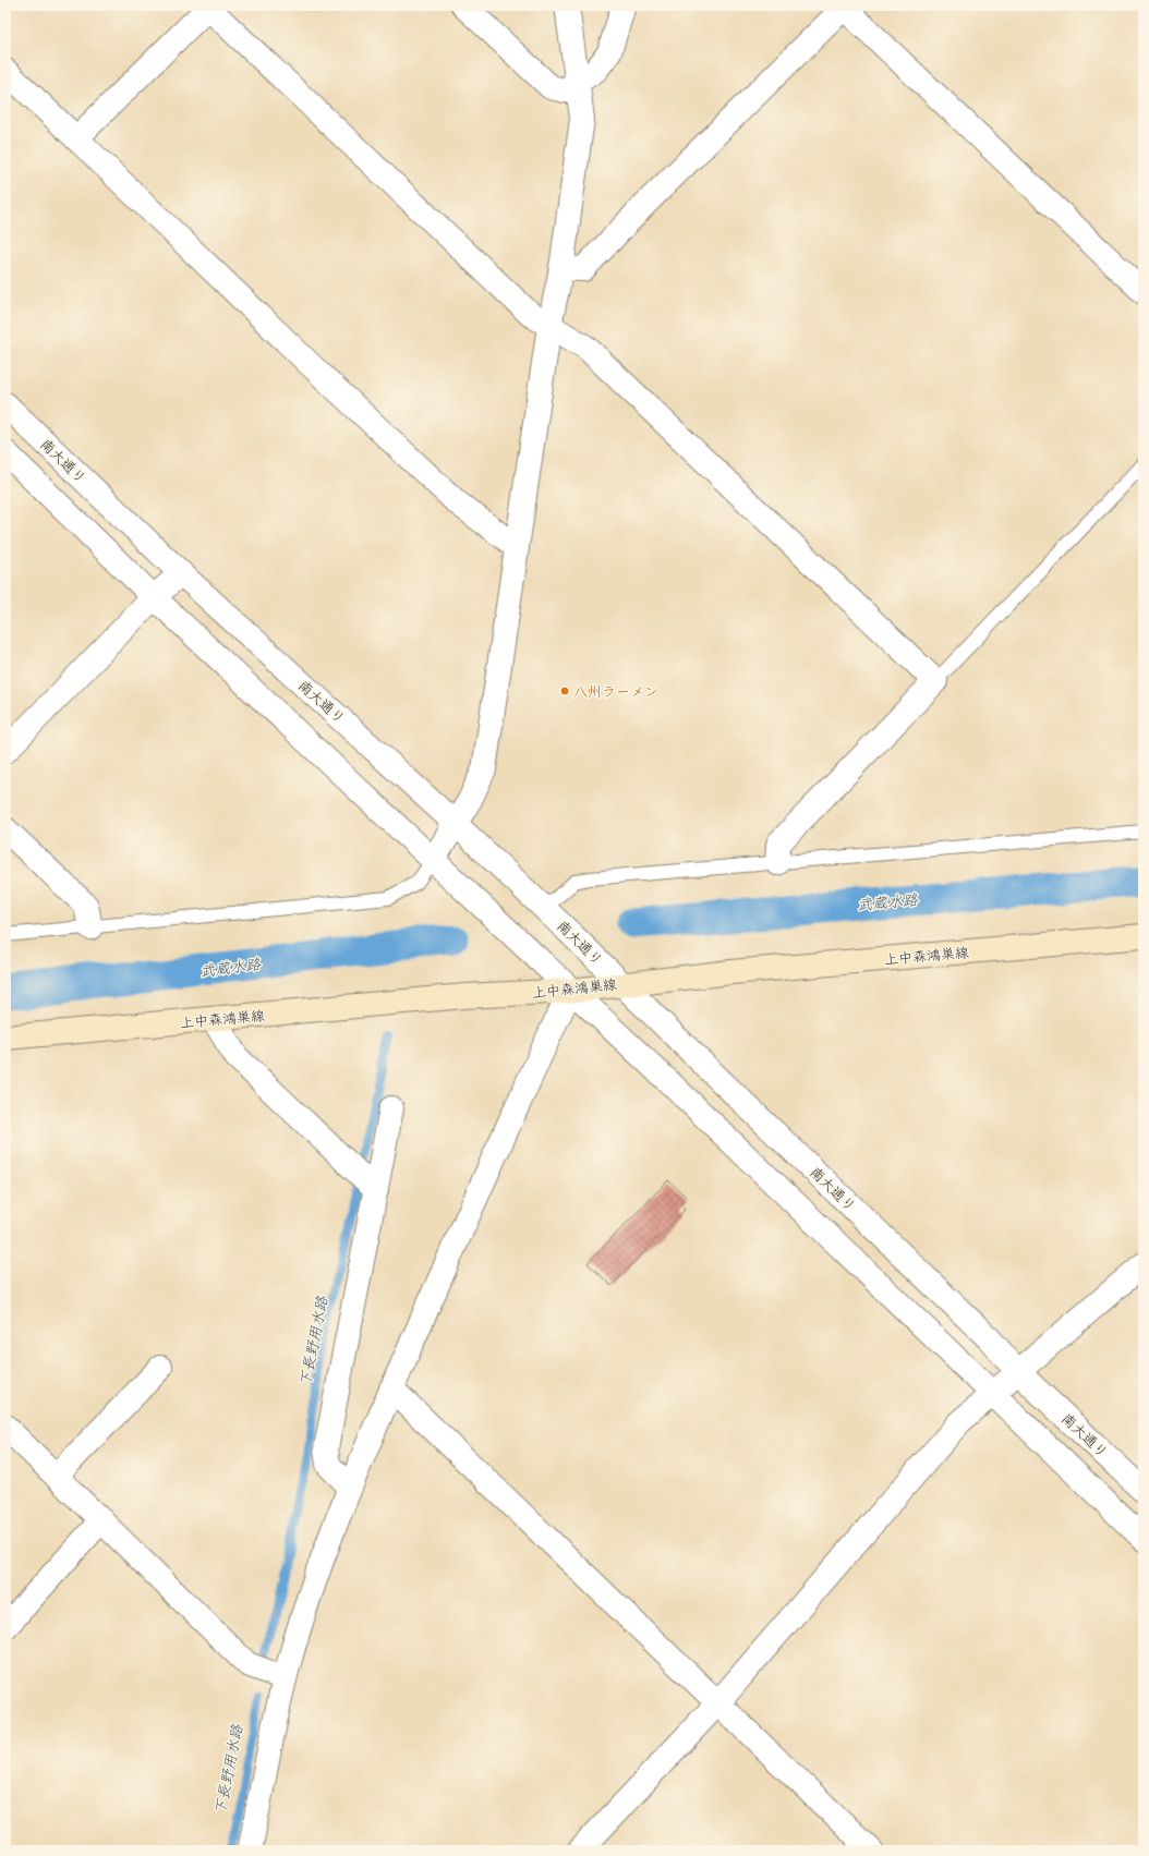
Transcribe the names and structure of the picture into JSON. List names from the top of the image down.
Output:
{
  "streets": {
    "main road": ["上中森鴻巣線"],
    "street": ["南大通り"]
  },
  "crossings": [
    ["南大通り", "上中森鴻巣線"]
  ],
  "water": ["武蔵水路", "下長野用水路"],
  "places": ["八州ラーメン"]
}
